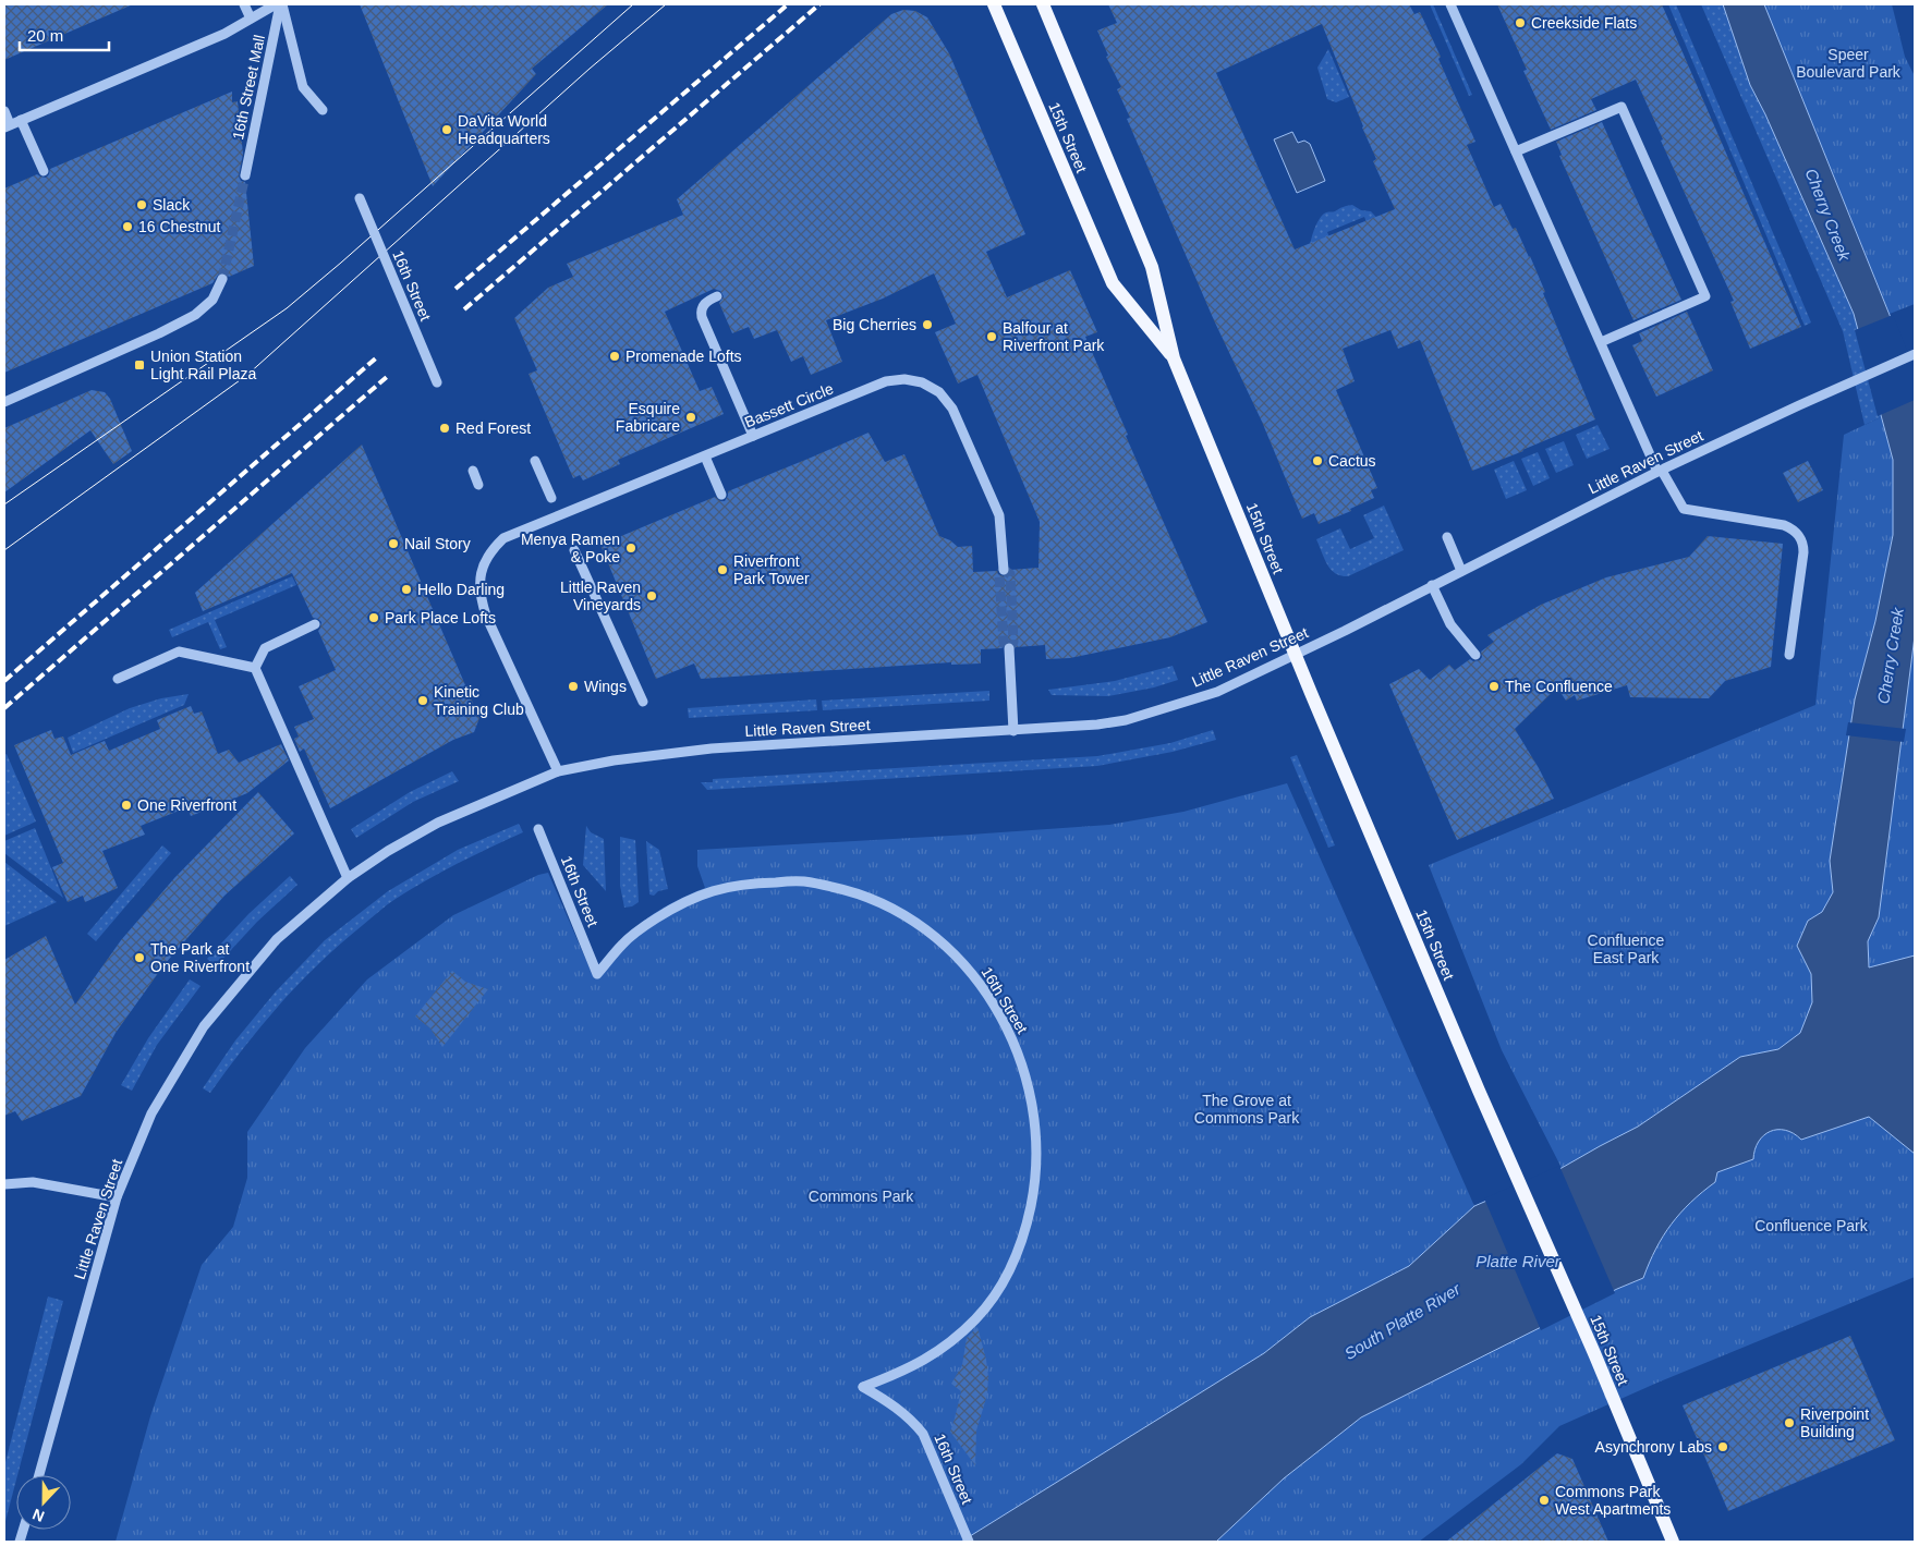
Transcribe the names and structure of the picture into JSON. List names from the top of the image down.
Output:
{
  "streets": {
    "main road": ["15th Street"],
    "street": [
      "16th Street Mall",
      "16th Street",
      "Bassett Circle",
      "Little Raven Street"
    ]
  },
  "crossings": [
    ["15th Street", "Little Raven Street"],
    ["Bassett Circle", "Little Raven Street"]
  ],
  "water": ["Cherry Creek", "Platte River", "South Platte River"],
  "parks": [
    "Speer Boulevard Park",
    "Confluence East Park",
    "The Grove at Commons Park",
    "Commons Park",
    "Confluence Park"
  ],
  "places": {
    "other": [
      "Creekside Flats",
      "DaVita World Headquarters",
      "Slack",
      "16 Chestnut",
      "Big Cherries",
      "Balfour at Riverfront Park",
      "Promenade Lofts",
      "Esquire Fabricare",
      "Red Forest",
      "Cactus",
      "Nail Story",
      "Menya Ramen & Poke",
      "Riverfront Park Tower",
      "Hello Darling",
      "Little Raven Vineyards",
      "Park Place Lofts",
      "Wings",
      "The Confluence",
      "Kinetic Training Club",
      "One Riverfront",
      "The Park at One Riverfront",
      "Riverpoint Building",
      "Asynchrony Labs",
      "Commons Park West Apartments"
    ],
    "transit": ["Union Station Light Rail Plaza"]
  },
  "scale_bar": "20 m",
  "north": "bottom"
}
